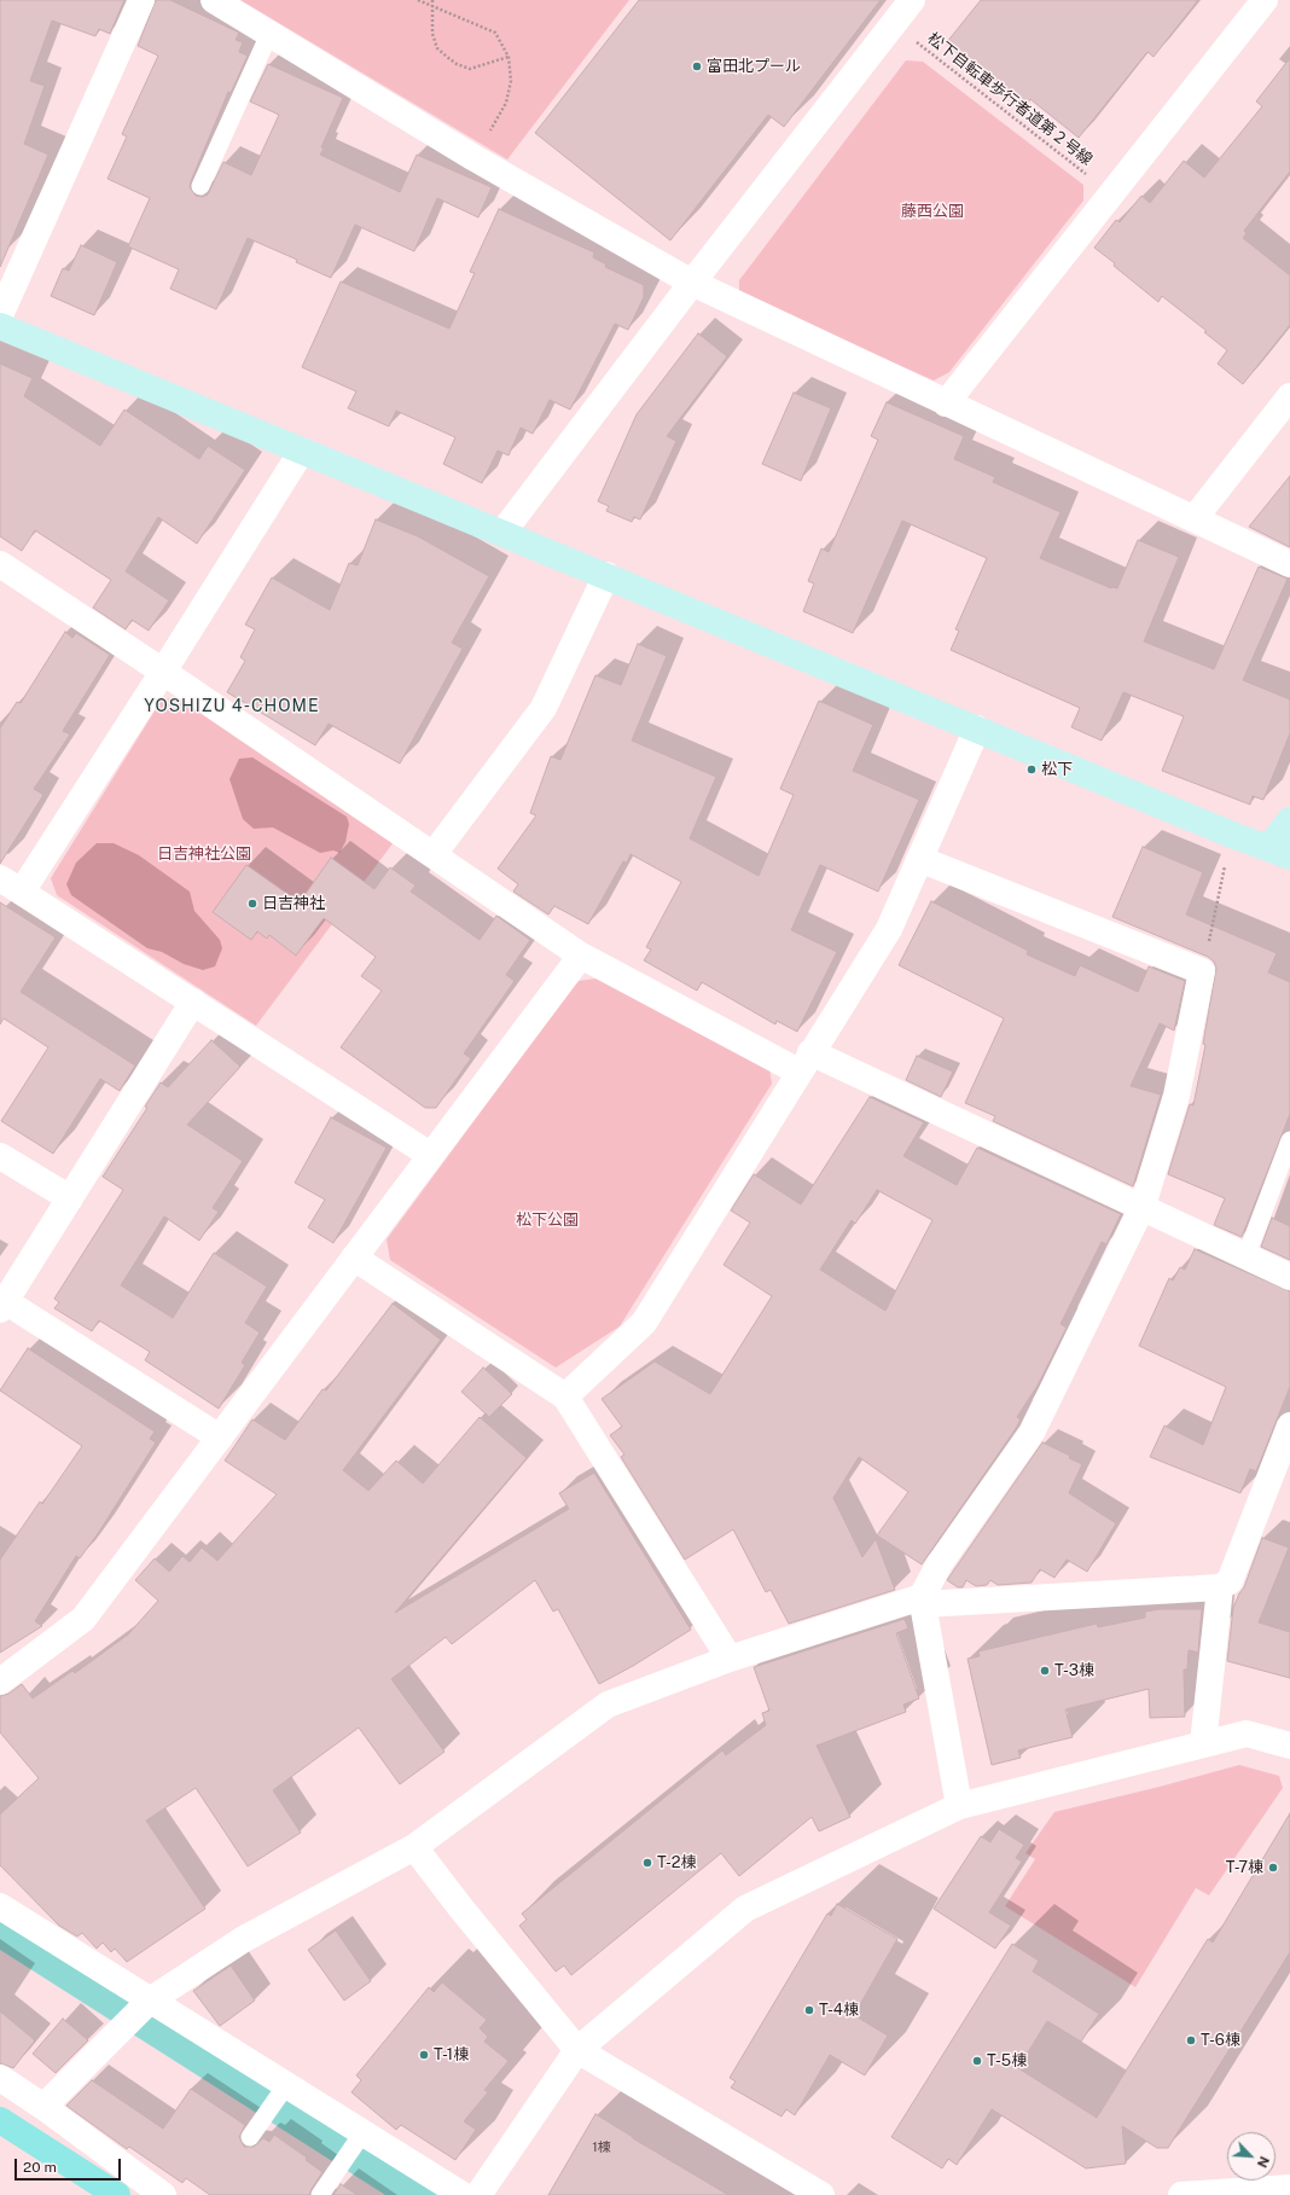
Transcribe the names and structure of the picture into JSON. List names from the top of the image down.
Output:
{
  "streets": {
    "path": ["松下自転車歩行者道第２号線"]
  },
  "districts": ["YOSHIZU 4-CHOME"],
  "parks": ["藤西公園", "日吉神社公園", "松下公園"],
  "places": [
    "富田北プール",
    "松下",
    "日吉神社",
    "T-3棟",
    "T-2棟",
    "T-7棟",
    "T-4棟",
    "T-6棟",
    "T-1棟",
    "T-5棟"
  ],
  "house_numbers": ["1棟"],
  "scale_bar": "20 m",
  "north": "bottom right"
}
